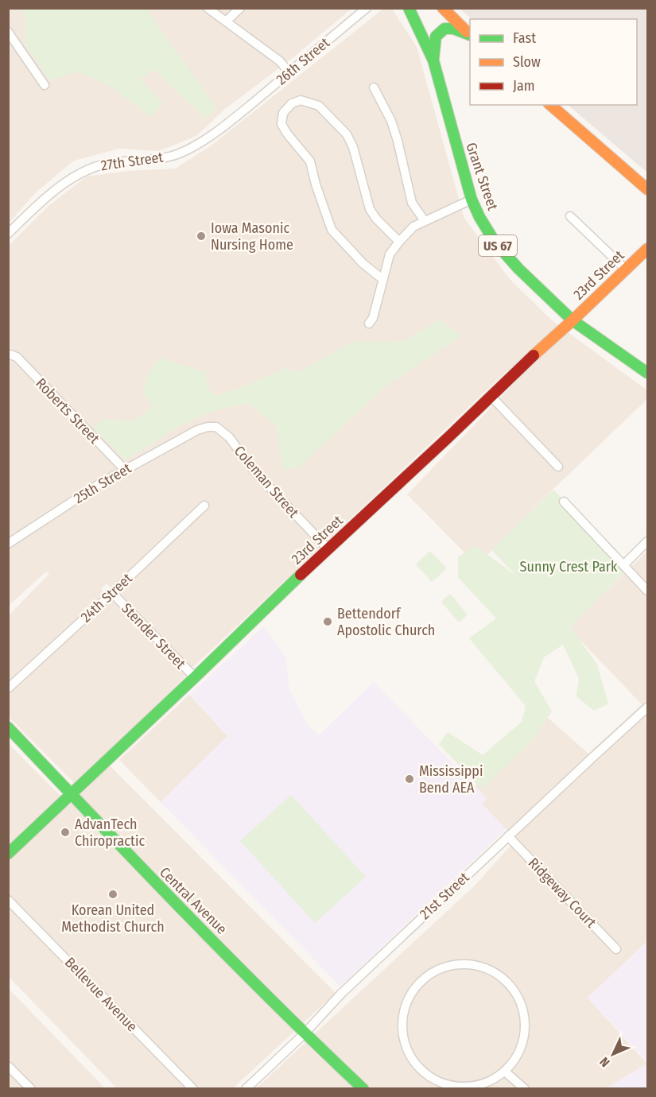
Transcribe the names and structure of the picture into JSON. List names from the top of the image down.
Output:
{
  "streets": {
    "street": [
      "26th Street",
      "27th Street",
      "Grant Street",
      "US 67",
      "23rd Street",
      "Roberts Street",
      "Coleman Street",
      "25th Street",
      "24th Street",
      "Stender Street",
      "Ridgeway Court",
      "21st Street",
      "Central Avenue",
      "Bellevue Avenue"
    ]
  },
  "crossings": [
    ["26th Street", "27th Street"],
    ["Grant Street", "23rd Street"],
    ["23rd Street", "Coleman Street"],
    ["23rd Street", "Stender Street"],
    ["23rd Street", "Central Avenue"],
    ["Roberts Street", "25th Street"],
    ["Coleman Street", "25th Street"],
    ["24th Street", "Stender Street"],
    ["Ridgeway Court", "21st Street"],
    ["21st Street", "Central Avenue"]
  ],
  "parks": ["Sunny Crest Park"],
  "places": [
    "Iowa Masonic Nursing Home",
    "Bettendorf Apostolic Church",
    "Mississippi Bend AEA",
    "AdvanTech Chiropractic",
    "Korean United Methodist Church"
  ],
  "legend": ["Fast", "Slow", "Jam"],
  "north": "bottom left"
}
